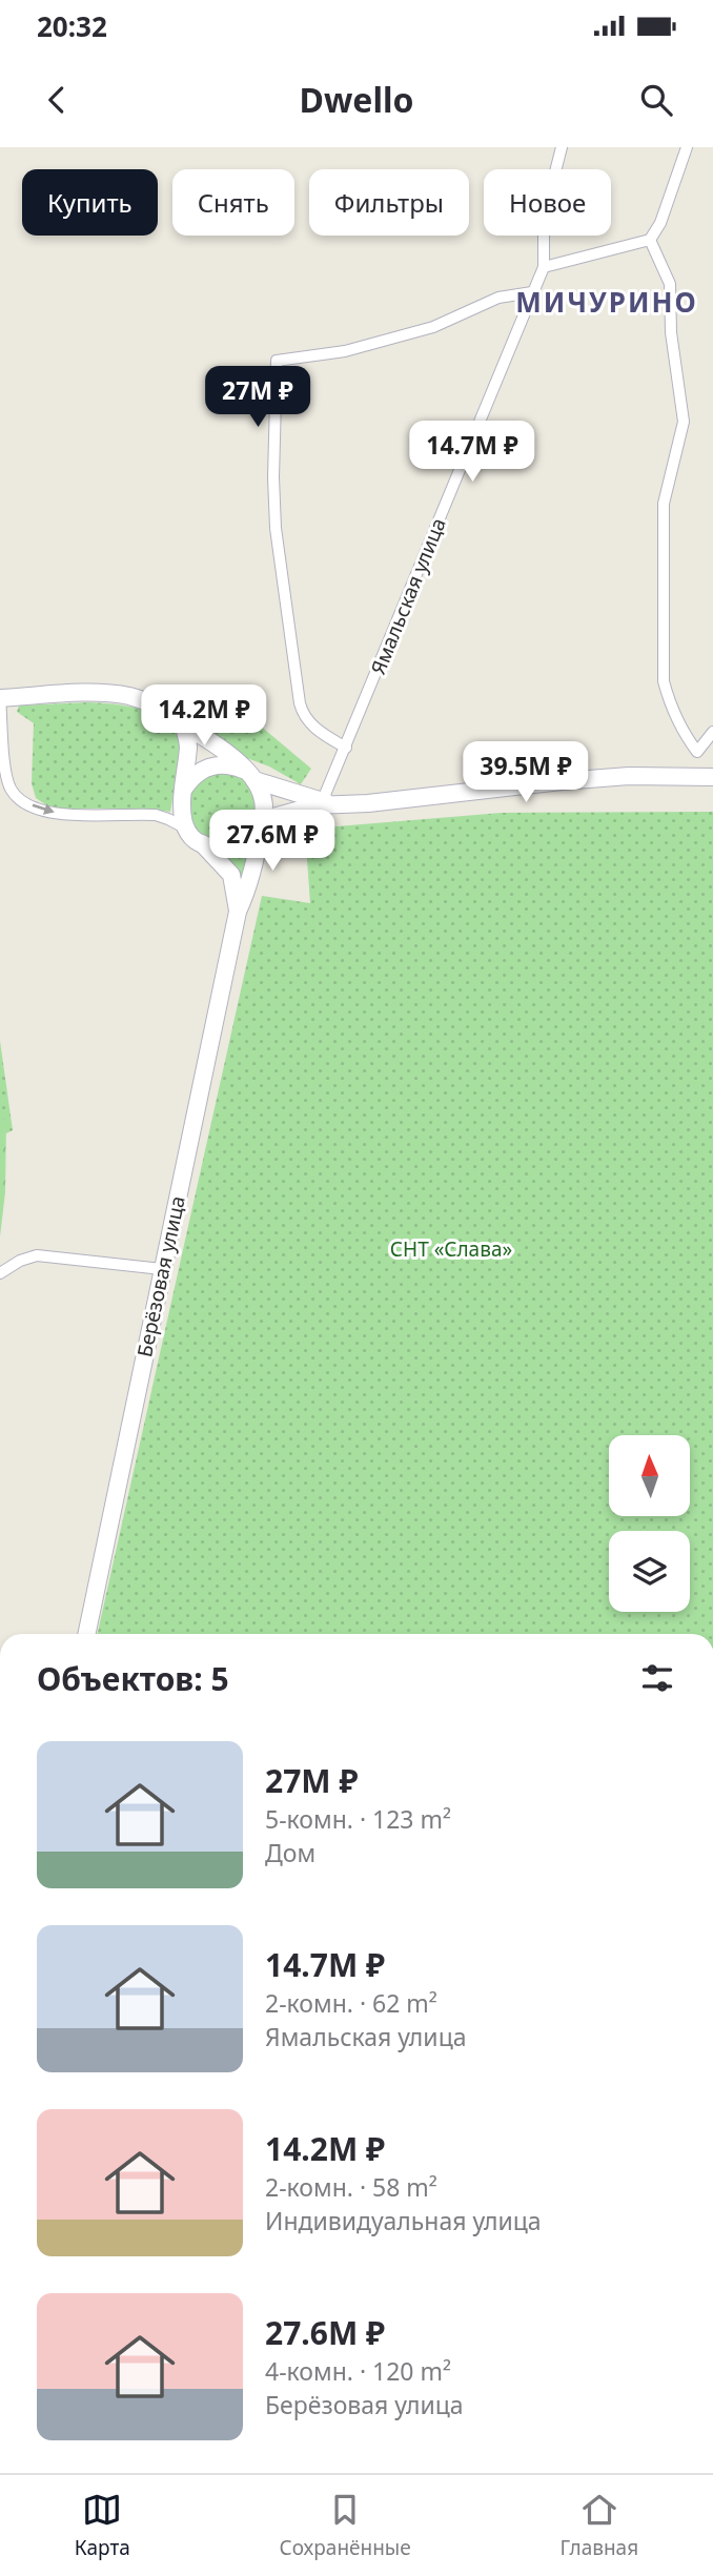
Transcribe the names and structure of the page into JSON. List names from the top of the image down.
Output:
{
  "streets": {
    "main road": ["Берёзовая улица"],
    "street": ["Ямальская улица"]
  },
  "districts": ["МИЧУРИНО"],
  "parks": ["СНТ «Слава»"],
  "north": "top",
  "page": {
    "status": "20:32",
    "header": "Dwello",
    "chip": [
      "Купить",
      "Снять",
      "Фильтры",
      "Новое"
    ],
    "price": [
      "27M ₽",
      "14.7M ₽",
      "14.2M ₽",
      "39.5M ₽",
      "27.6M ₽"
    ],
    "heading": "Объектов: 5",
    "list": [
      {
        "name": "27M ₽",
        "note": "5-комн. · 123 m² · Дом"
      },
      {
        "name": "14.7M ₽",
        "note": "2-комн. · 62 m² · Ямальская улица"
      },
      {
        "name": "14.2M ₽",
        "note": "2-комн. · 58 m² · Индивидуальная улица"
      },
      {
        "name": "27.6M ₽",
        "note": "4-комн. · 120 m² · Берёзовая улица"
      }
    ],
    "tabs": ["Карта", "Сохранённые", "Главная"]
  }
}
